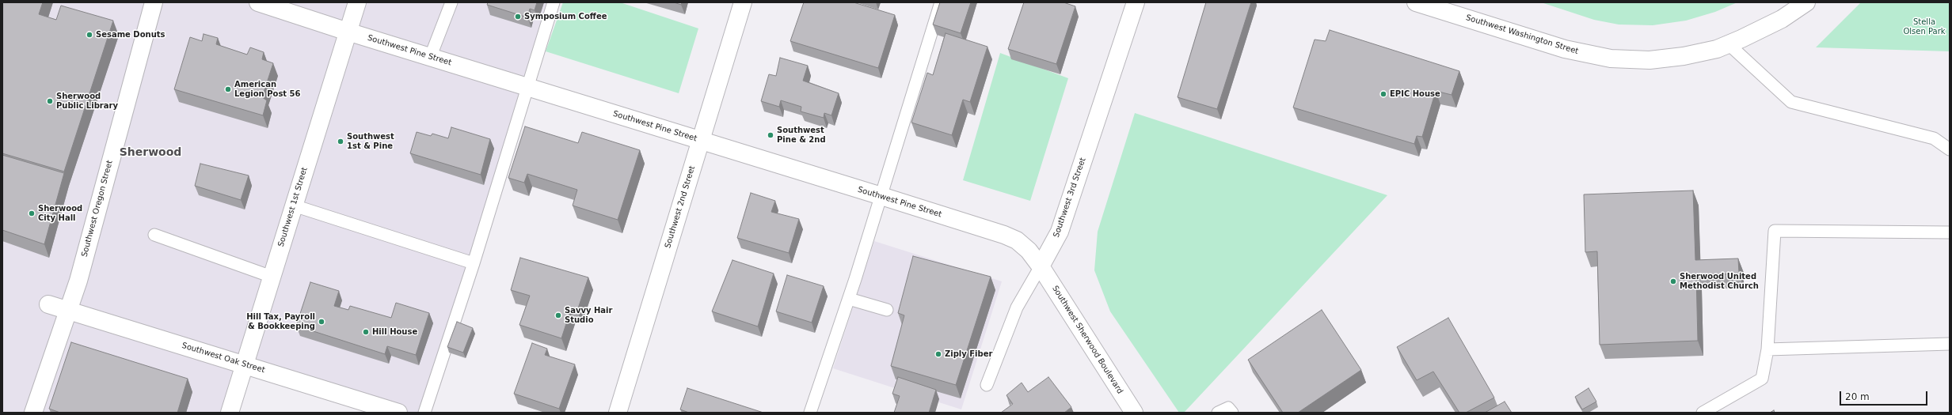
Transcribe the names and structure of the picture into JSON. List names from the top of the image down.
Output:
{
  "streets": {
    "main road": [
      "Southwest Washington Street",
      "Southwest Pine Street",
      "Southwest 3rd Street",
      "Southwest 1st Street",
      "Southwest 2nd Street",
      "Southwest Oregon Street",
      "Southwest Sherwood Boulevard",
      "Southwest Oak Street"
    ]
  },
  "crossings": [
    ["Southwest Pine Street", "Southwest 3rd Street"],
    ["Southwest Pine Street", "Southwest 1st Street"],
    ["Southwest Pine Street", "Southwest 2nd Street"],
    ["Southwest Pine Street", "Southwest Sherwood Boulevard"],
    ["Southwest 3rd Street", "Southwest Sherwood Boulevard"],
    ["Southwest 1st Street", "Southwest Oak Street"],
    ["Southwest Oregon Street", "Southwest Oak Street"]
  ],
  "districts": ["Sherwood"],
  "parks": ["Stella Olsen Park"],
  "places": [
    "Symposium Coffee",
    "Sesame Donuts",
    "American Legion Post 56",
    "EPIC House",
    "Sherwood Public Library",
    "Southwest Pine & 2nd",
    "Southwest 1st & Pine",
    "Sherwood City Hall",
    "Sherwood United Methodist Church",
    "Savvy Hair Studio",
    "Hill Tax, Payroll & Bookkeeping",
    "Hill House",
    "Ziply Fiber"
  ],
  "scale_bar": "20 m"
}
